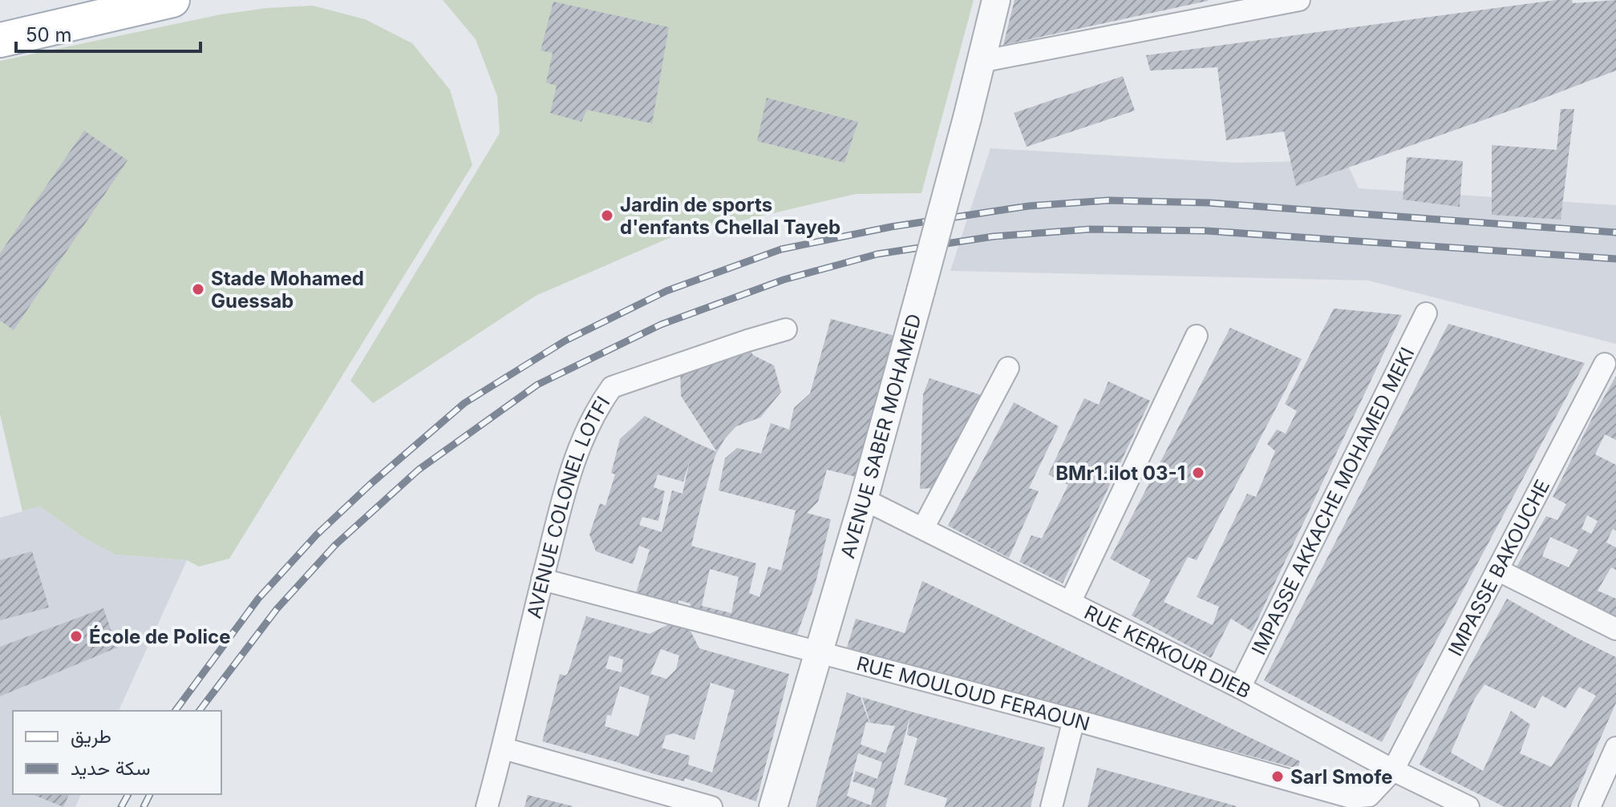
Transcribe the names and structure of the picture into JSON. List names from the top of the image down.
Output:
{
  "streets": {
    "street": [
      "AVENUE SABER MOHAMED",
      "IMPASSE AKKACHE MOHAMED MEKI",
      "AVENUE COLONEL LOTFI",
      "IMPASSE BAKOUCHE",
      "RUE KERKOUR DIEB",
      "RUE MOULOUD FERAOUN"
    ]
  },
  "crossings": [
    ["AVENUE SABER MOHAMED", "RUE KERKOUR DIEB"],
    ["AVENUE SABER MOHAMED", "RUE MOULOUD FERAOUN"],
    ["IMPASSE AKKACHE MOHAMED MEKI", "RUE KERKOUR DIEB"],
    ["AVENUE COLONEL LOTFI", "RUE MOULOUD FERAOUN"],
    ["IMPASSE BAKOUCHE", "RUE KERKOUR DIEB"],
    ["IMPASSE BAKOUCHE", "RUE MOULOUD FERAOUN"],
    ["RUE KERKOUR DIEB", "RUE MOULOUD FERAOUN"]
  ],
  "places": [
    "Jardin de sports d'enfants Chellal Tayeb",
    "Stade Mohamed Guessab",
    "BMr1.ilot 03-1",
    "École de Police",
    "Sarl Smofe"
  ],
  "legend": ["طريق", "سكة حديد"],
  "scale_bar": "50 m"
}
